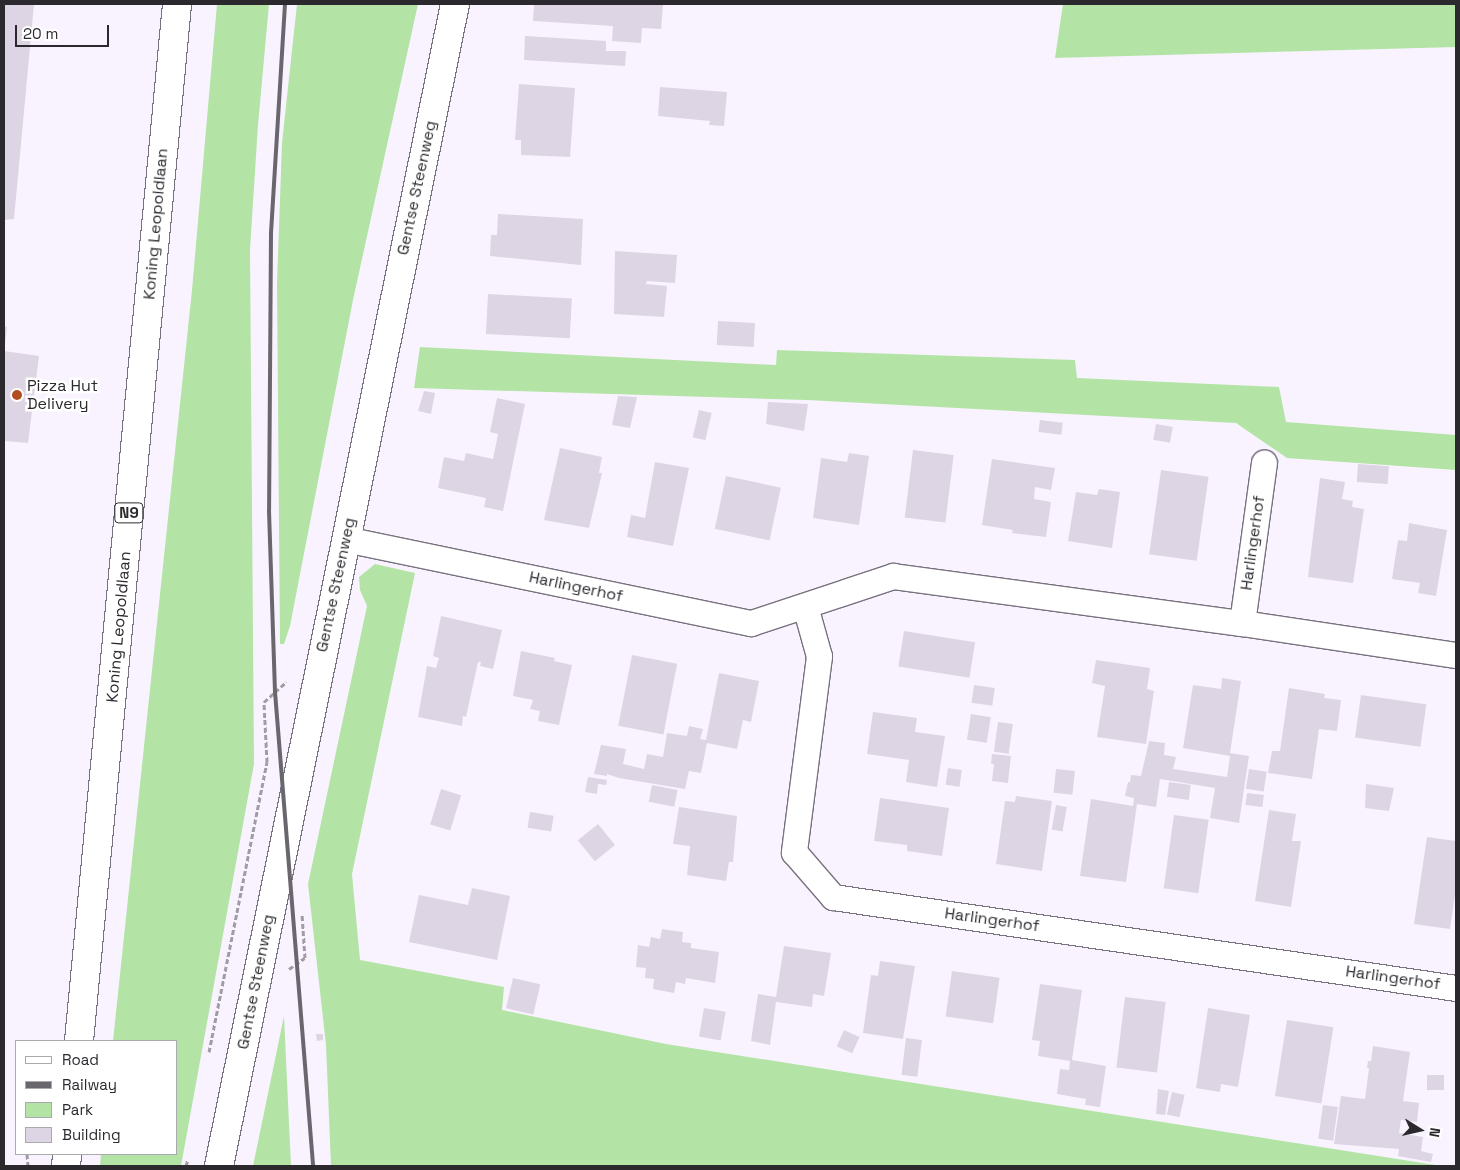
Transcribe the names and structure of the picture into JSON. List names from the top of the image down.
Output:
{
  "streets": {
    "street": [
      "Gentse Steenweg",
      "Koning Leopoldlaan",
      "N9",
      "Harlingerhof"
    ]
  },
  "crossings": [
    ["Gentse Steenweg", "Harlingerhof"]
  ],
  "places": ["Pizza Hut Delivery"],
  "legend": [
    "Road",
    "Railway",
    "Park",
    "Building"
  ],
  "scale_bar": "20 m",
  "north": "right"
}
